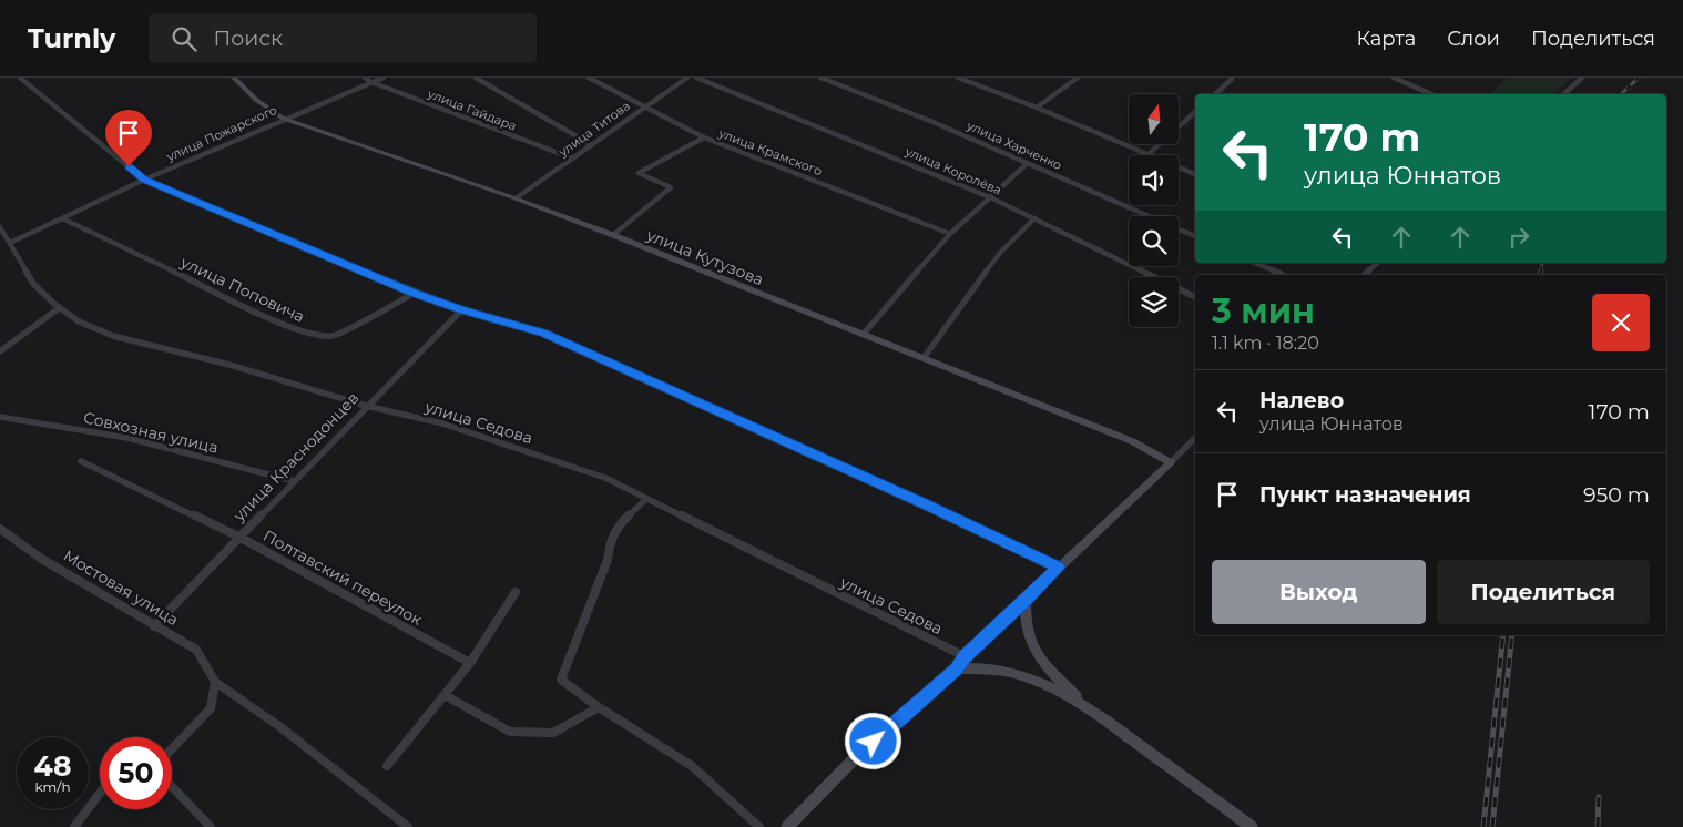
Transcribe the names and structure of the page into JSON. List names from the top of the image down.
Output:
{
  "streets": {
    "main road": ["улица Кутузова"],
    "street": [
      "улица Гайдара",
      "улица Титова",
      "улица Пожарского",
      "улица Харченко",
      "улица Крамского",
      "улица Королёва",
      "улица Поповича",
      "улица Седова",
      "Совхозная улица",
      "улица Краснодонцев",
      "Полтавский переулок",
      "Мостовая улица"
    ]
  },
  "crossings": [
    ["улица Гайдара", "улица Титова"],
    ["улица Гайдара", "улица Пожарского"],
    ["улица Титова", "улица Крамского"],
    ["улица Титова", "улица Кутузова"],
    ["улица Пожарского", "улица Кутузова"],
    ["улица Пожарского", "улица Поповича"],
    ["улица Пожарского", "улица Седова"],
    ["улица Седова", "улица Краснодонцев"],
    ["Совхозная улица", "улица Краснодонцев"],
    ["улица Краснодонцев", "Полтавский переулок"],
    ["улица Краснодонцев", "Мостовая улица"]
  ],
  "north": "top",
  "page": {
    "header": "Turnly",
    "search": "Поиск",
    "nav": ["Карта", "Слои", "Поделиться"],
    "turn": ["170 m", "улица Юннатов"],
    "heading": ["3 мин", "1.1 km · 18:20"],
    "list": [
      {
        "name": "Налево",
        "note": "улица Юннатов",
        "value": "170 m"
      },
      {
        "name": "Пункт назначения",
        "value": "950 m"
      }
    ],
    "buttons": ["Выход", "Поделиться"],
    "speed": "48 km/h",
    "limit": "50"
  }
}
